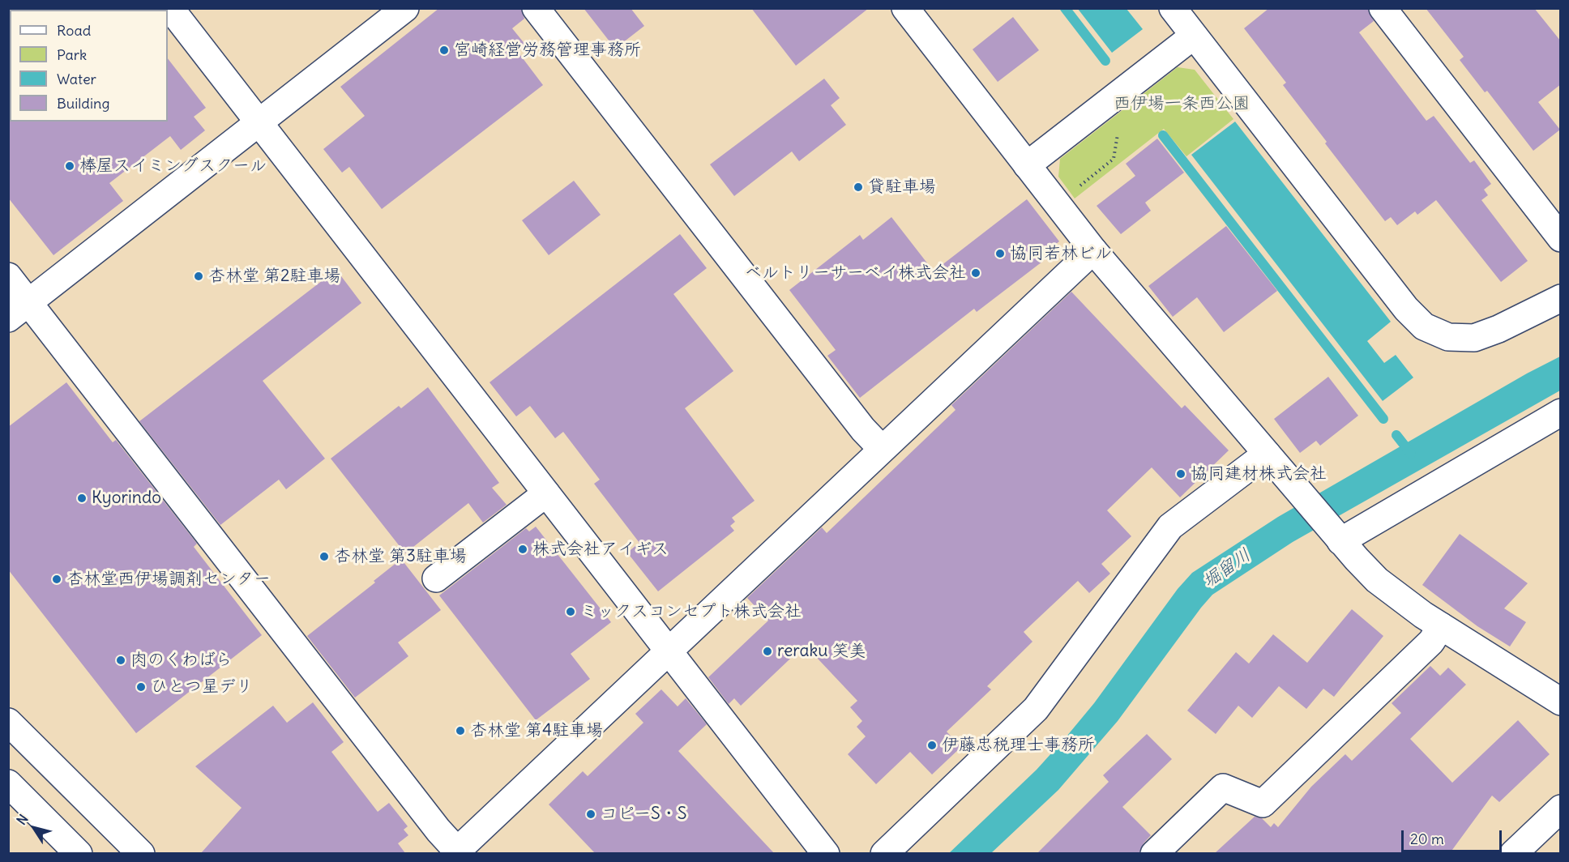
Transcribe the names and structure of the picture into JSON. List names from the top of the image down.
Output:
{
  "water": ["堀留川"],
  "parks": ["西伊場一条西公園"],
  "places": [
    "宮崎経営労務管理事務所",
    "棒屋スイミングスクール",
    "貸駐車場",
    "協同若林ビル",
    "ベルトリーサーベイ株式会社",
    "杏林堂 第2駐車場",
    "協同建材株式会社",
    "Kyorindo",
    "株式会社アイギス",
    "杏林堂 第3駐車場",
    "杏林堂西伊場調剤センター",
    "ミックスコンセプト株式会社",
    "reraku 笑美",
    "肉のくわばら",
    "ひとつ星デリ",
    "杏林堂 第4駐車場",
    "伊藤忠税理士事務所",
    "コピーS・S"
  ],
  "legend": [
    "Road",
    "Park",
    "Water",
    "Building"
  ],
  "scale_bar": "20 m",
  "north": "top left"
}
